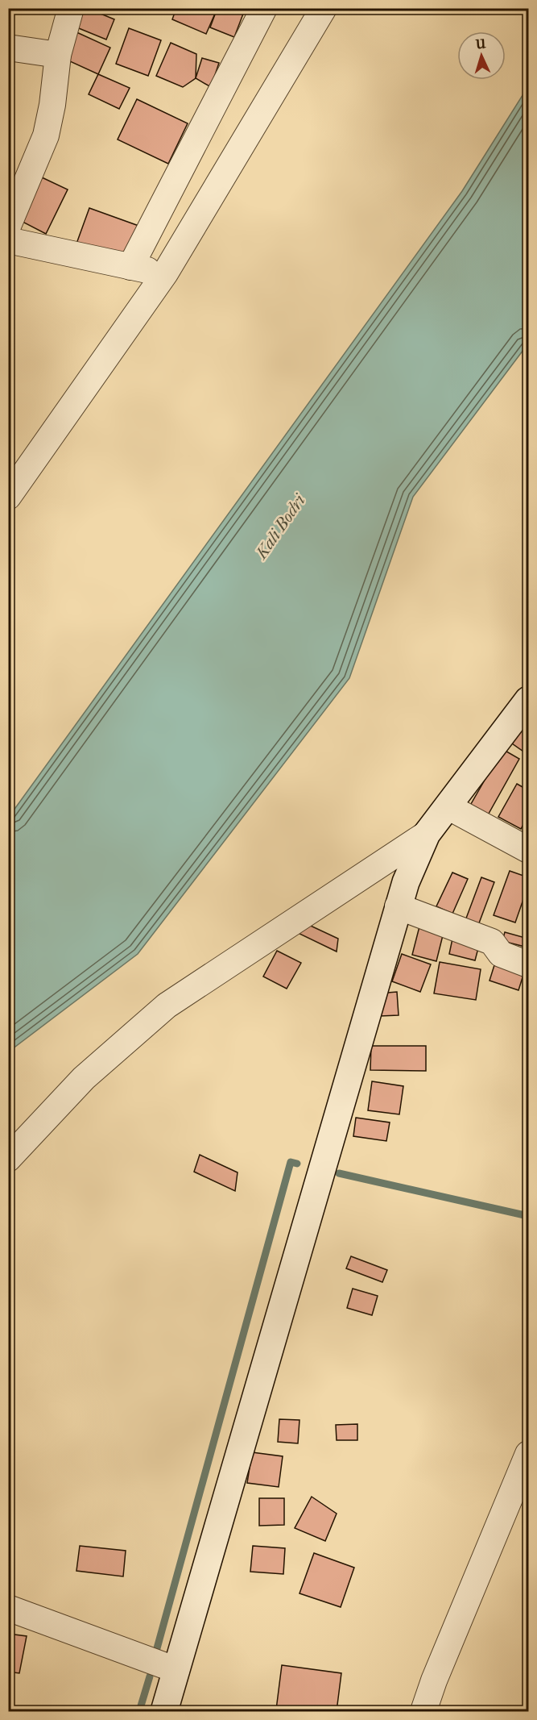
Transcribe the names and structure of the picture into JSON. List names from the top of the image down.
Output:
{
  "water": ["Kali Bodri"],
  "north": "top"
}
